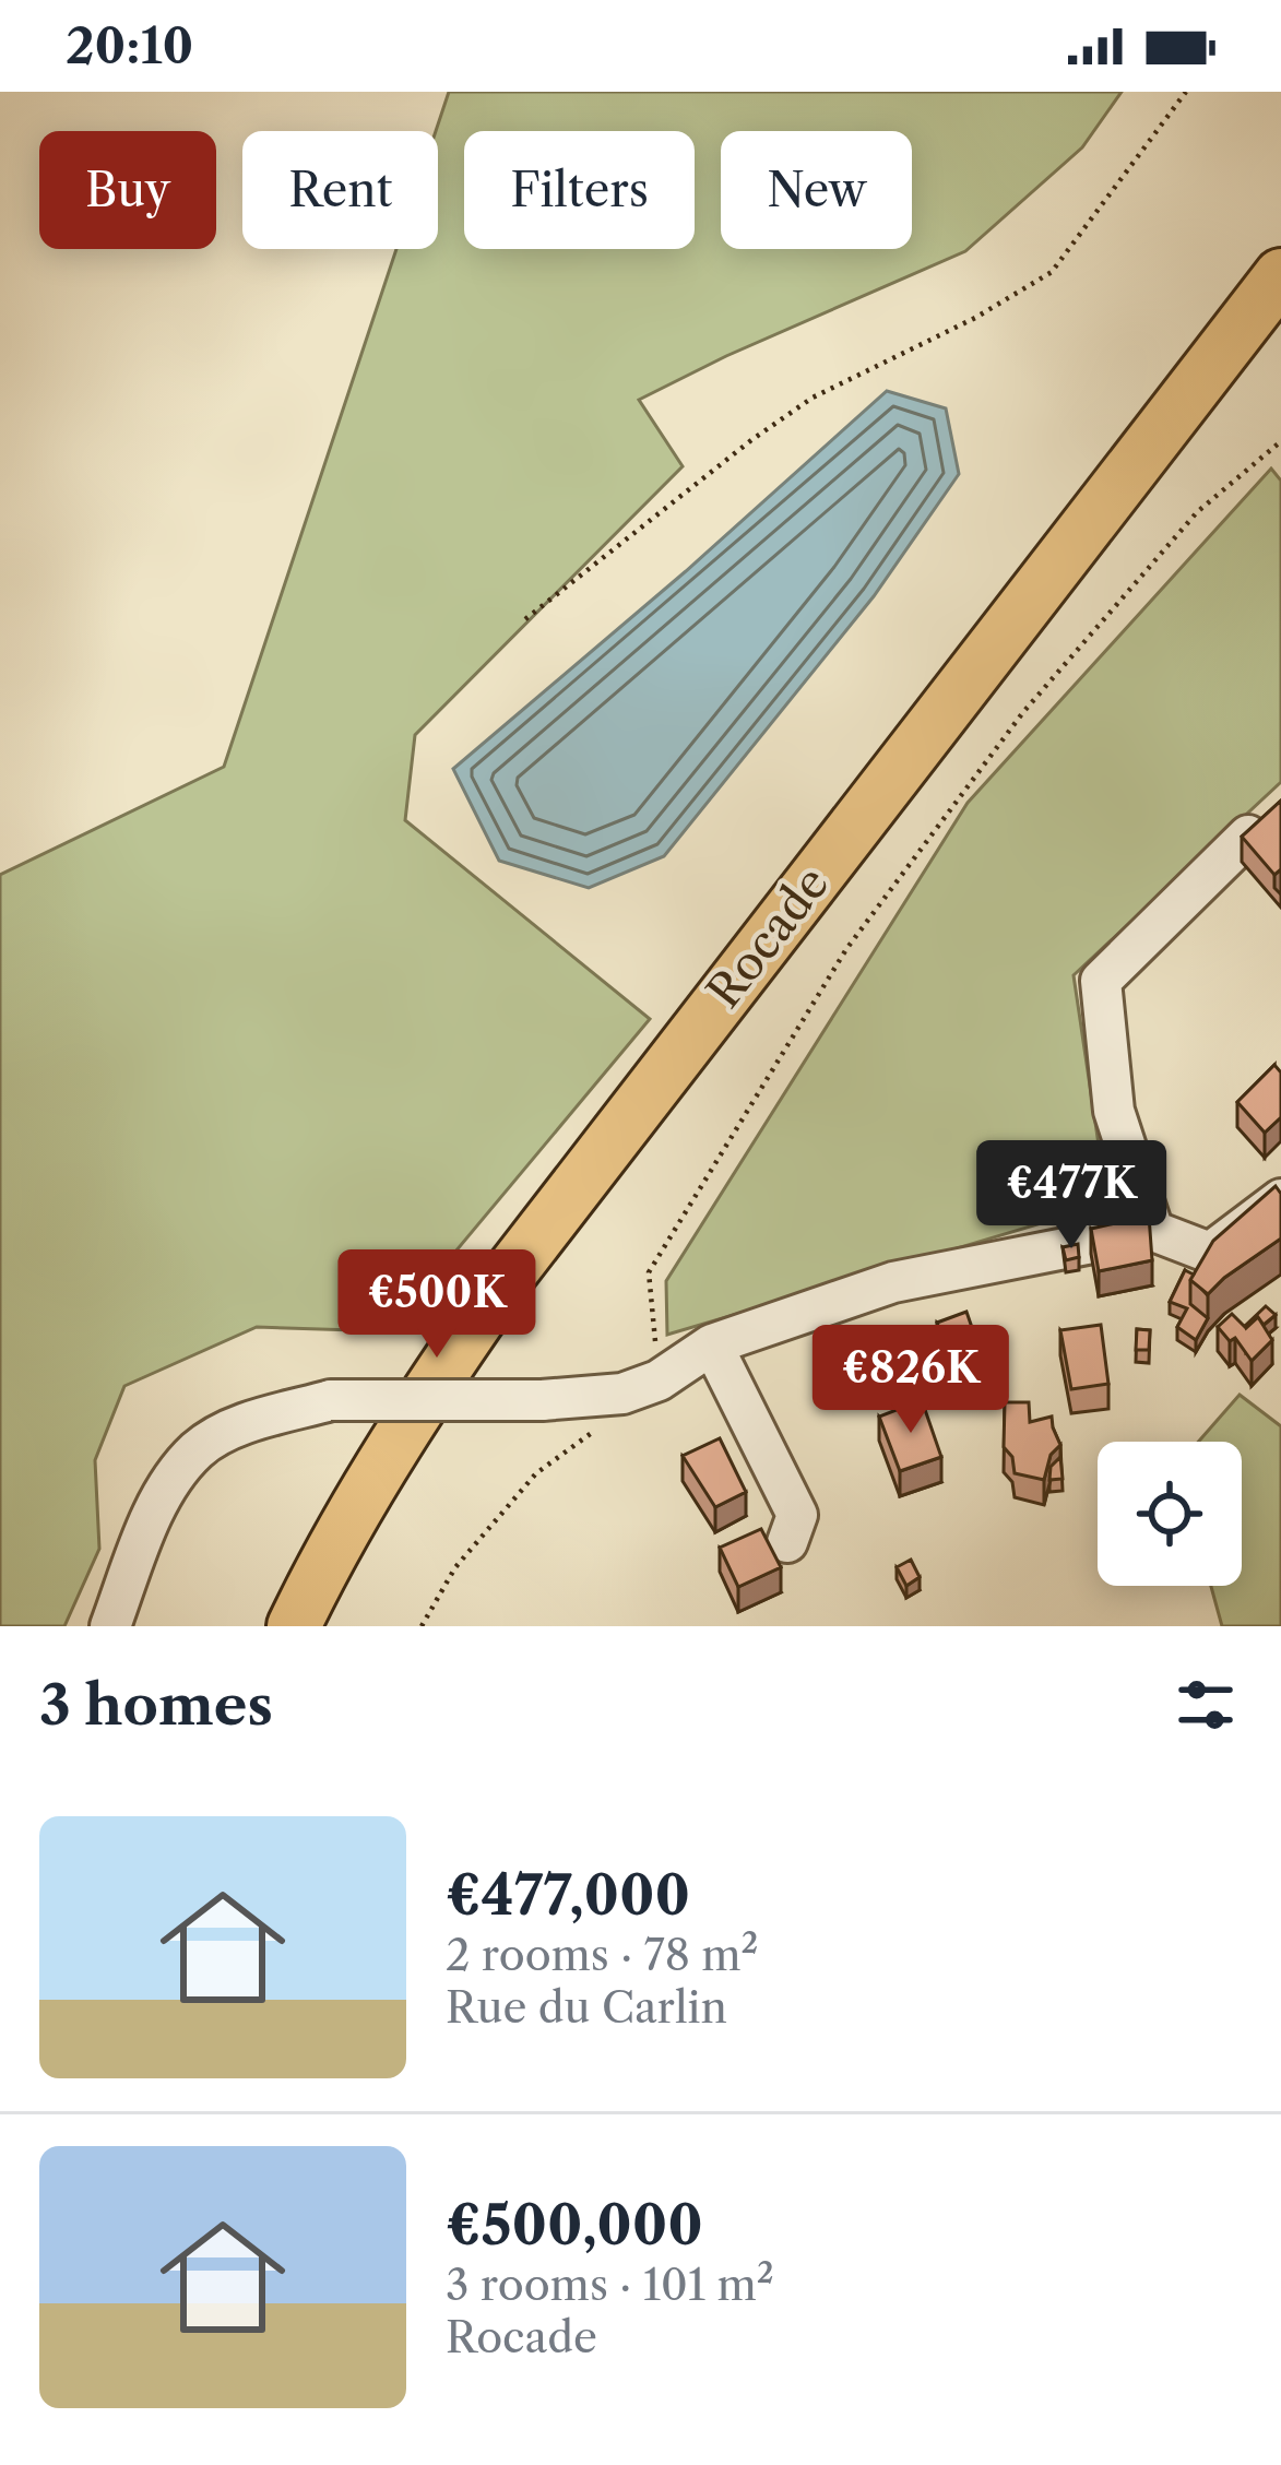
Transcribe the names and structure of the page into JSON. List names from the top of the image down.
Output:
{
  "streets": {
    "main road": ["Rocade"]
  },
  "page": {
    "status": "20:10",
    "chip": [
      "Buy",
      "Rent",
      "Filters",
      "New"
    ],
    "price": ["€477K", "€500K", "€826K"],
    "heading": "3 homes",
    "list": [
      {
        "name": "€477,000",
        "note": "2 rooms · 78 m² · Rue du Carlin"
      },
      {
        "name": "€500,000",
        "note": "3 rooms · 101 m² · Rocade"
      }
    ]
  }
}
